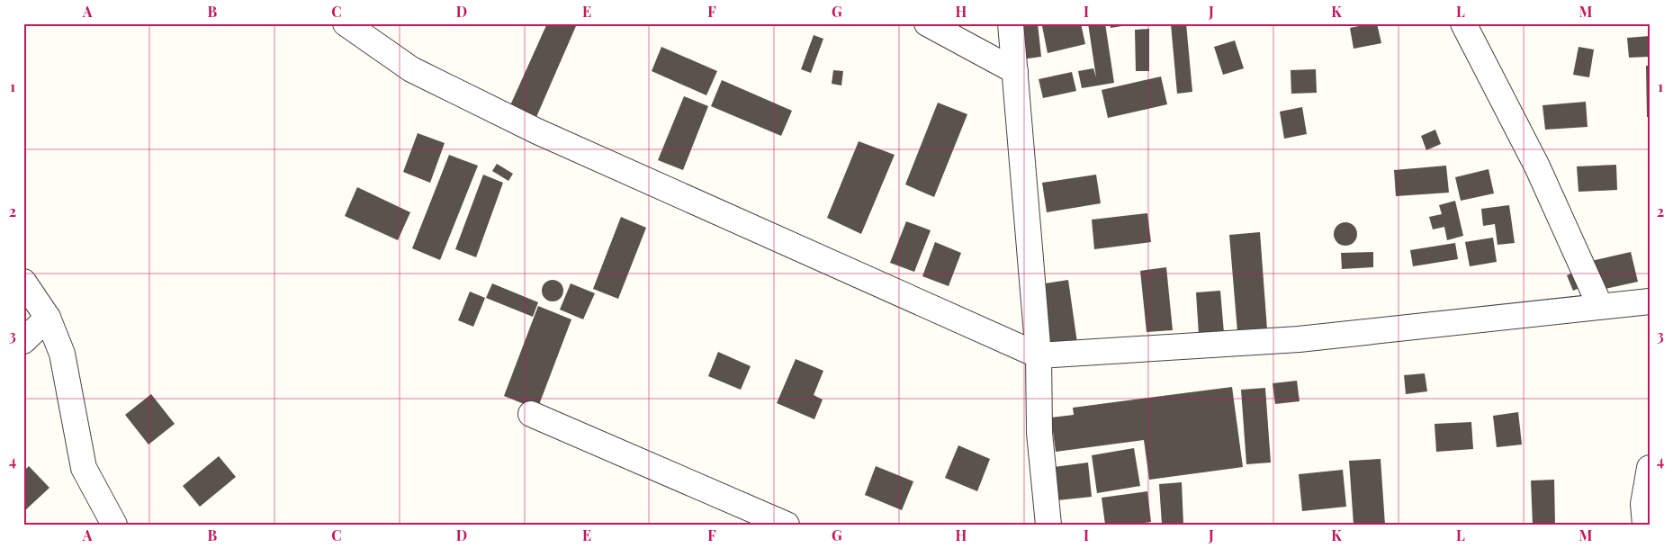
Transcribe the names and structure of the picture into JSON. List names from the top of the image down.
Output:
{
  "grid": {
    "columns": [
      "A",
      "B",
      "C",
      "D",
      "E",
      "F",
      "G",
      "H",
      "I",
      "J",
      "K",
      "L",
      "M"
    ],
    "rows": [
      "1",
      "2",
      "3",
      "4"
    ]
  }
}
